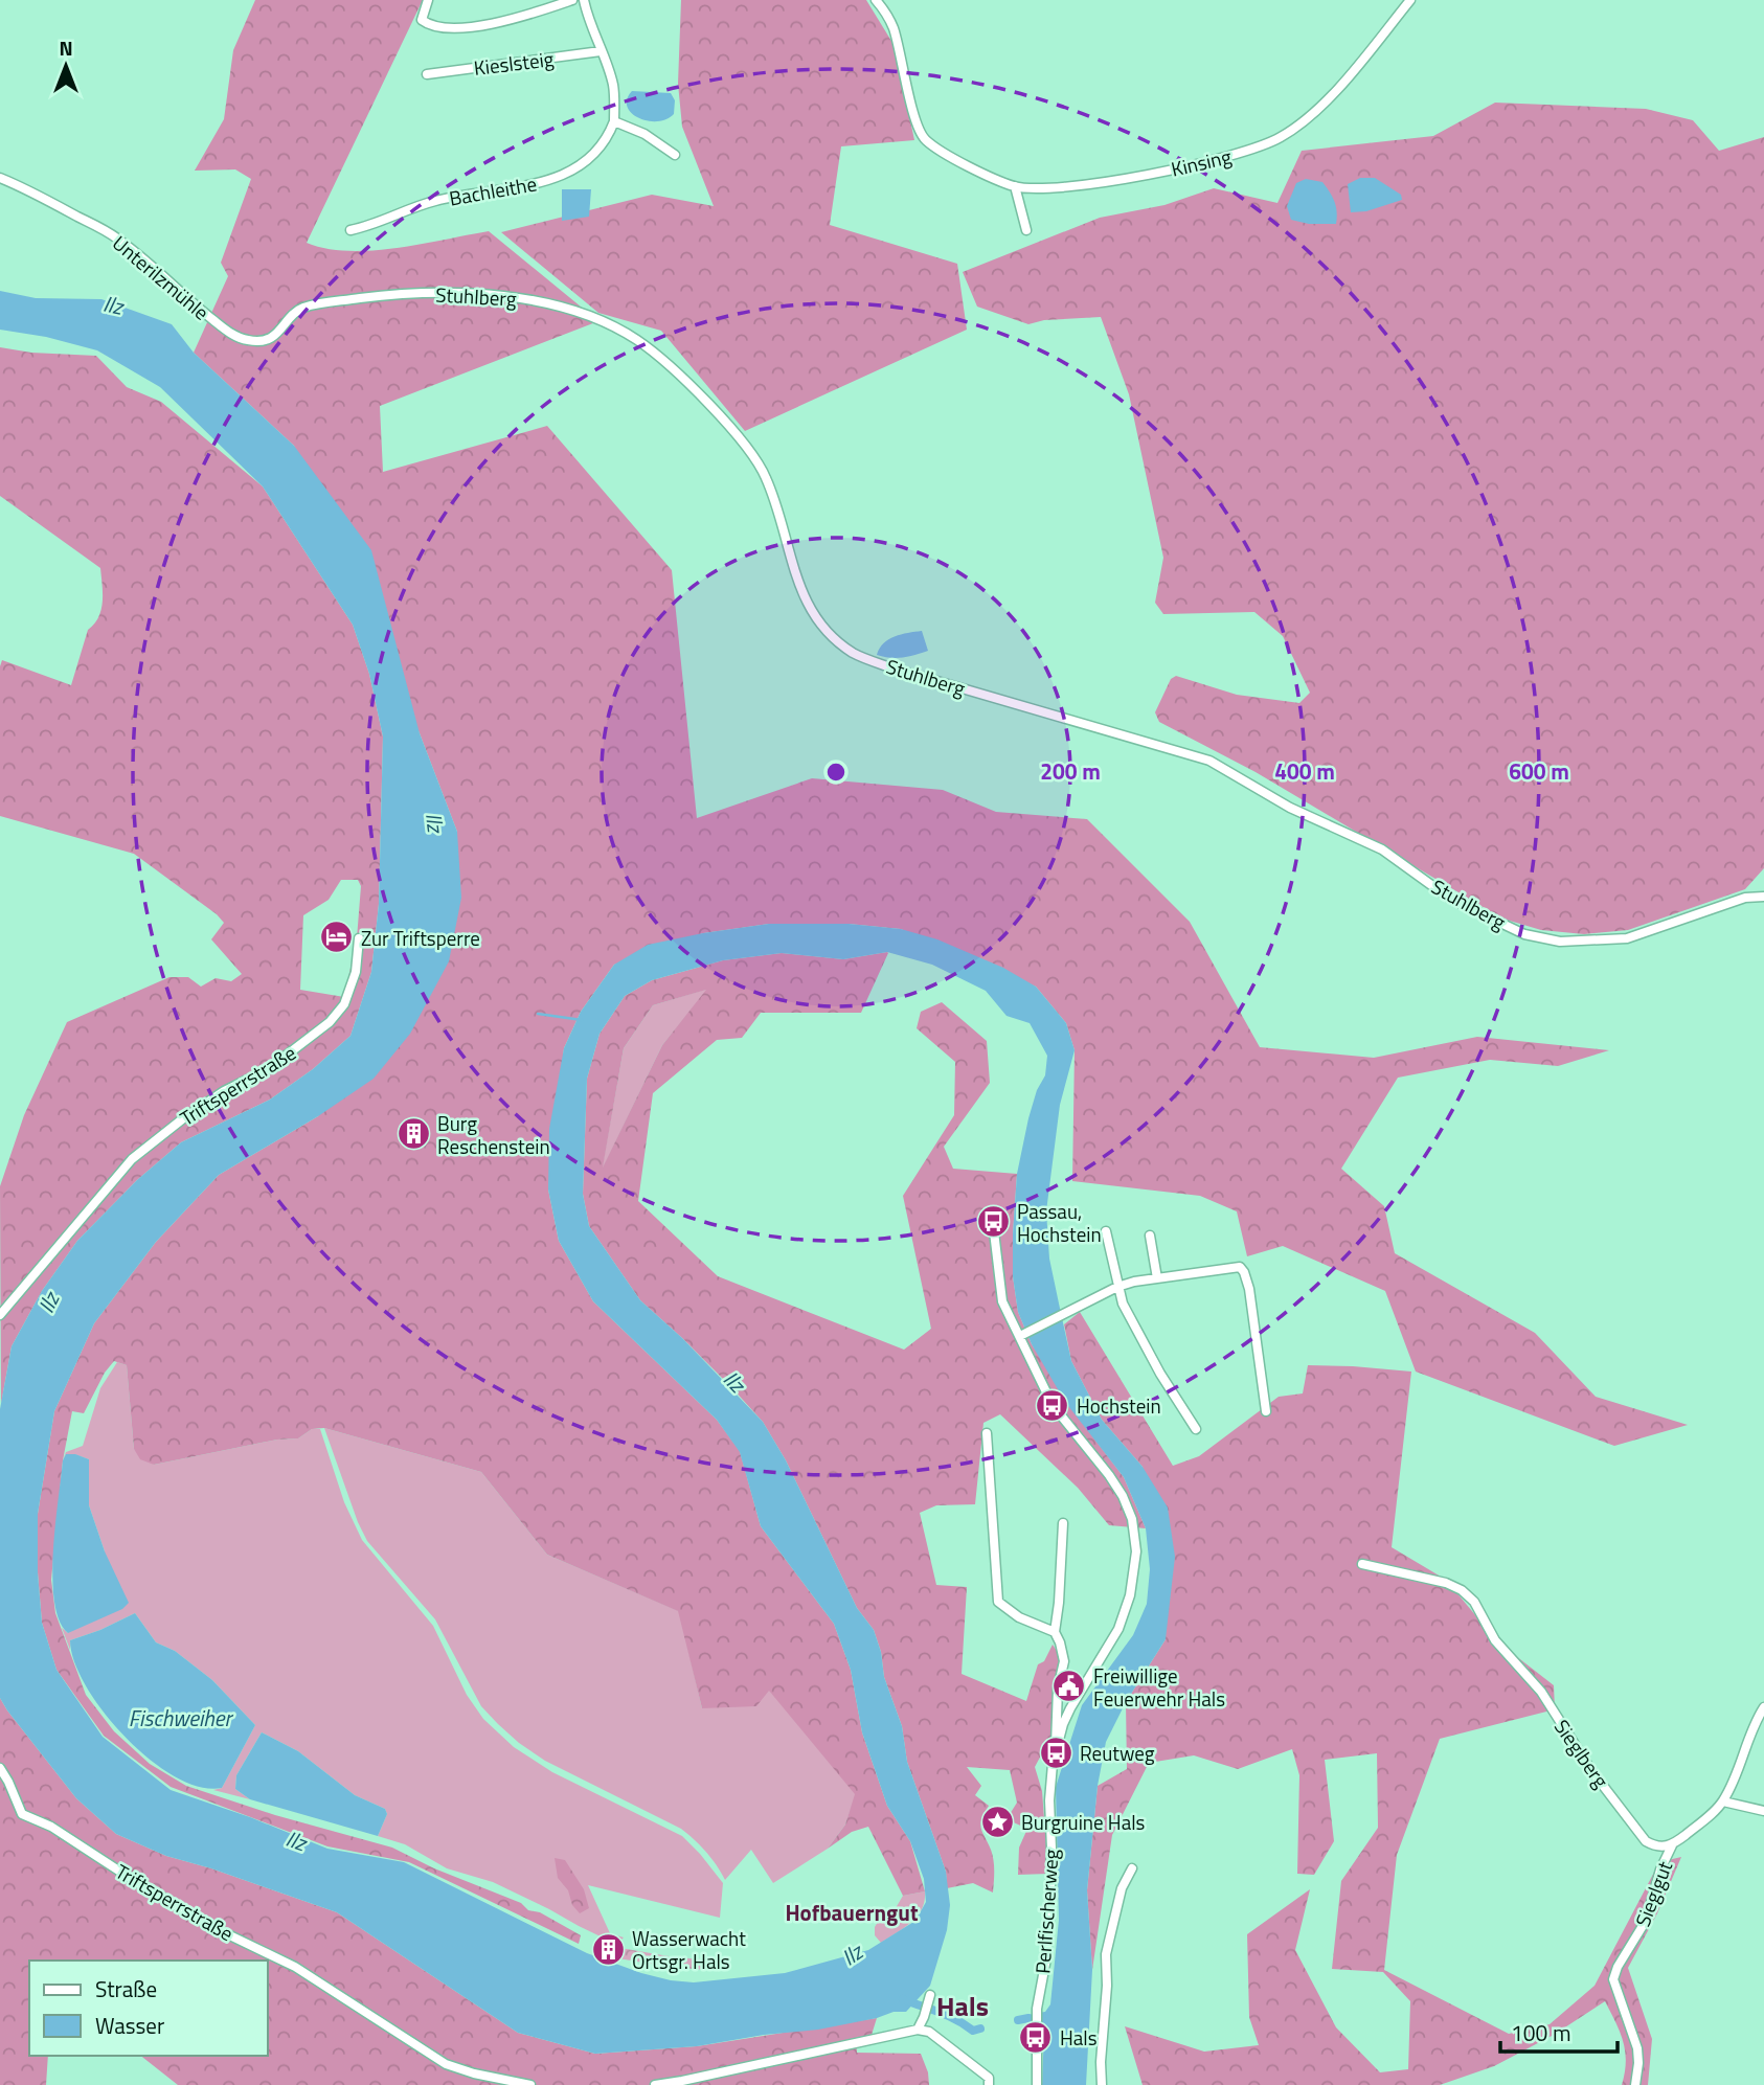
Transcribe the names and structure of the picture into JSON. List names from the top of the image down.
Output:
{
  "streets": {
    "street": [
      "Kieslsteig",
      "Kinsing",
      "Bachleithe",
      "Unterilzmühle",
      "Stuhlberg",
      "Triftsperrstraße",
      "Sieglberg",
      "Sieglgut",
      "Perlfischerweg"
    ]
  },
  "crossings": [
    ["Kieslsteig", "Bachleithe"],
    ["Unterilzmühle", "Stuhlberg"],
    ["Sieglberg", "Sieglgut"]
  ],
  "districts": ["Hofbauerngut", "Hals"],
  "water": ["Ilz", "Fischweiher"],
  "places": {
    "hotel": ["Zur Triftsperre"],
    "building": ["Burg Reschenstein", "Wasserwacht Ortsgr. Hals"],
    "bus stop": [
      "Passau, Hochstein",
      "Hochstein",
      "Reutweg",
      "Hals"
    ],
    "public building": ["Freiwillige Feuerwehr Hals"],
    "place": ["Burgruine Hals"]
  },
  "legend": ["Straße", "Wasser"],
  "scale_bar": "100 m",
  "north": "top",
  "rings": ["200 m", "400 m", "600 m"]
}
